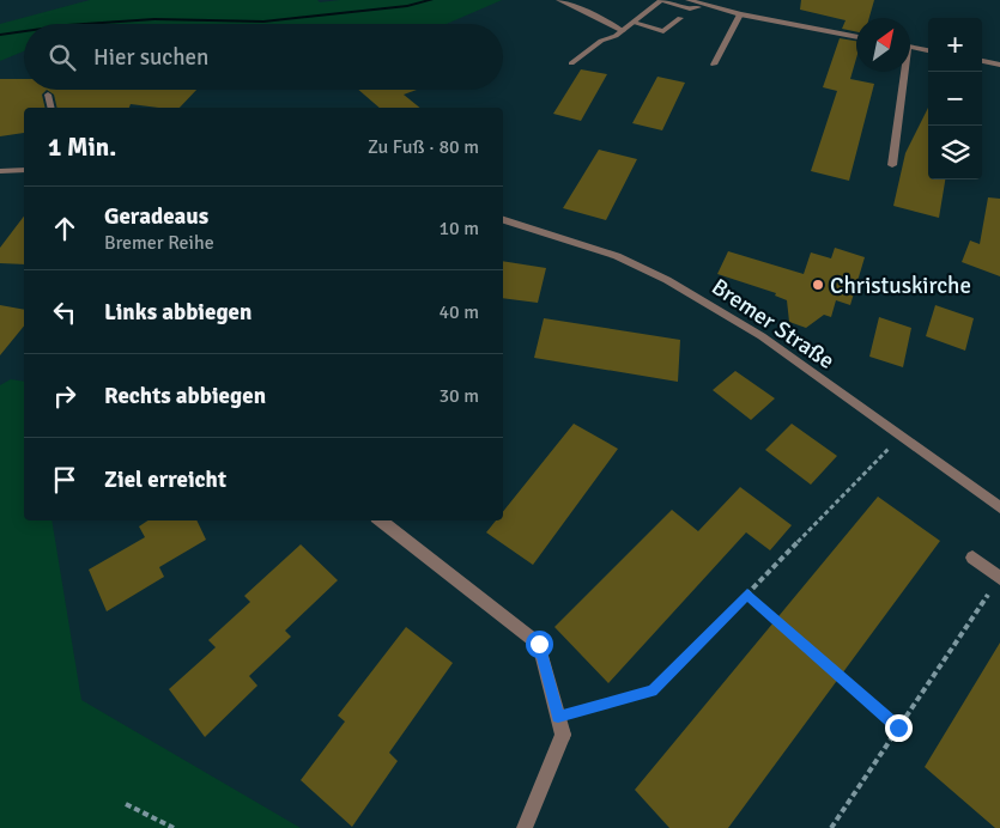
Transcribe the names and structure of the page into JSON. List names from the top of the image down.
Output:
{
  "streets": {
    "street": ["Bremer Straße"]
  },
  "places": ["Christuskirche"],
  "north": "top right",
  "page": {
    "map_buttons": ["+", "−"],
    "search": "Hier suchen",
    "heading": ["1 Min.", "Zu Fuß · 80 m"],
    "list": [
      ["Geradeaus", "Bremer Reihe", "10 m"],
      ["Links abbiegen", "40 m"],
      ["Rechts abbiegen", "30 m"],
      "Ziel erreicht"
    ]
  }
}
